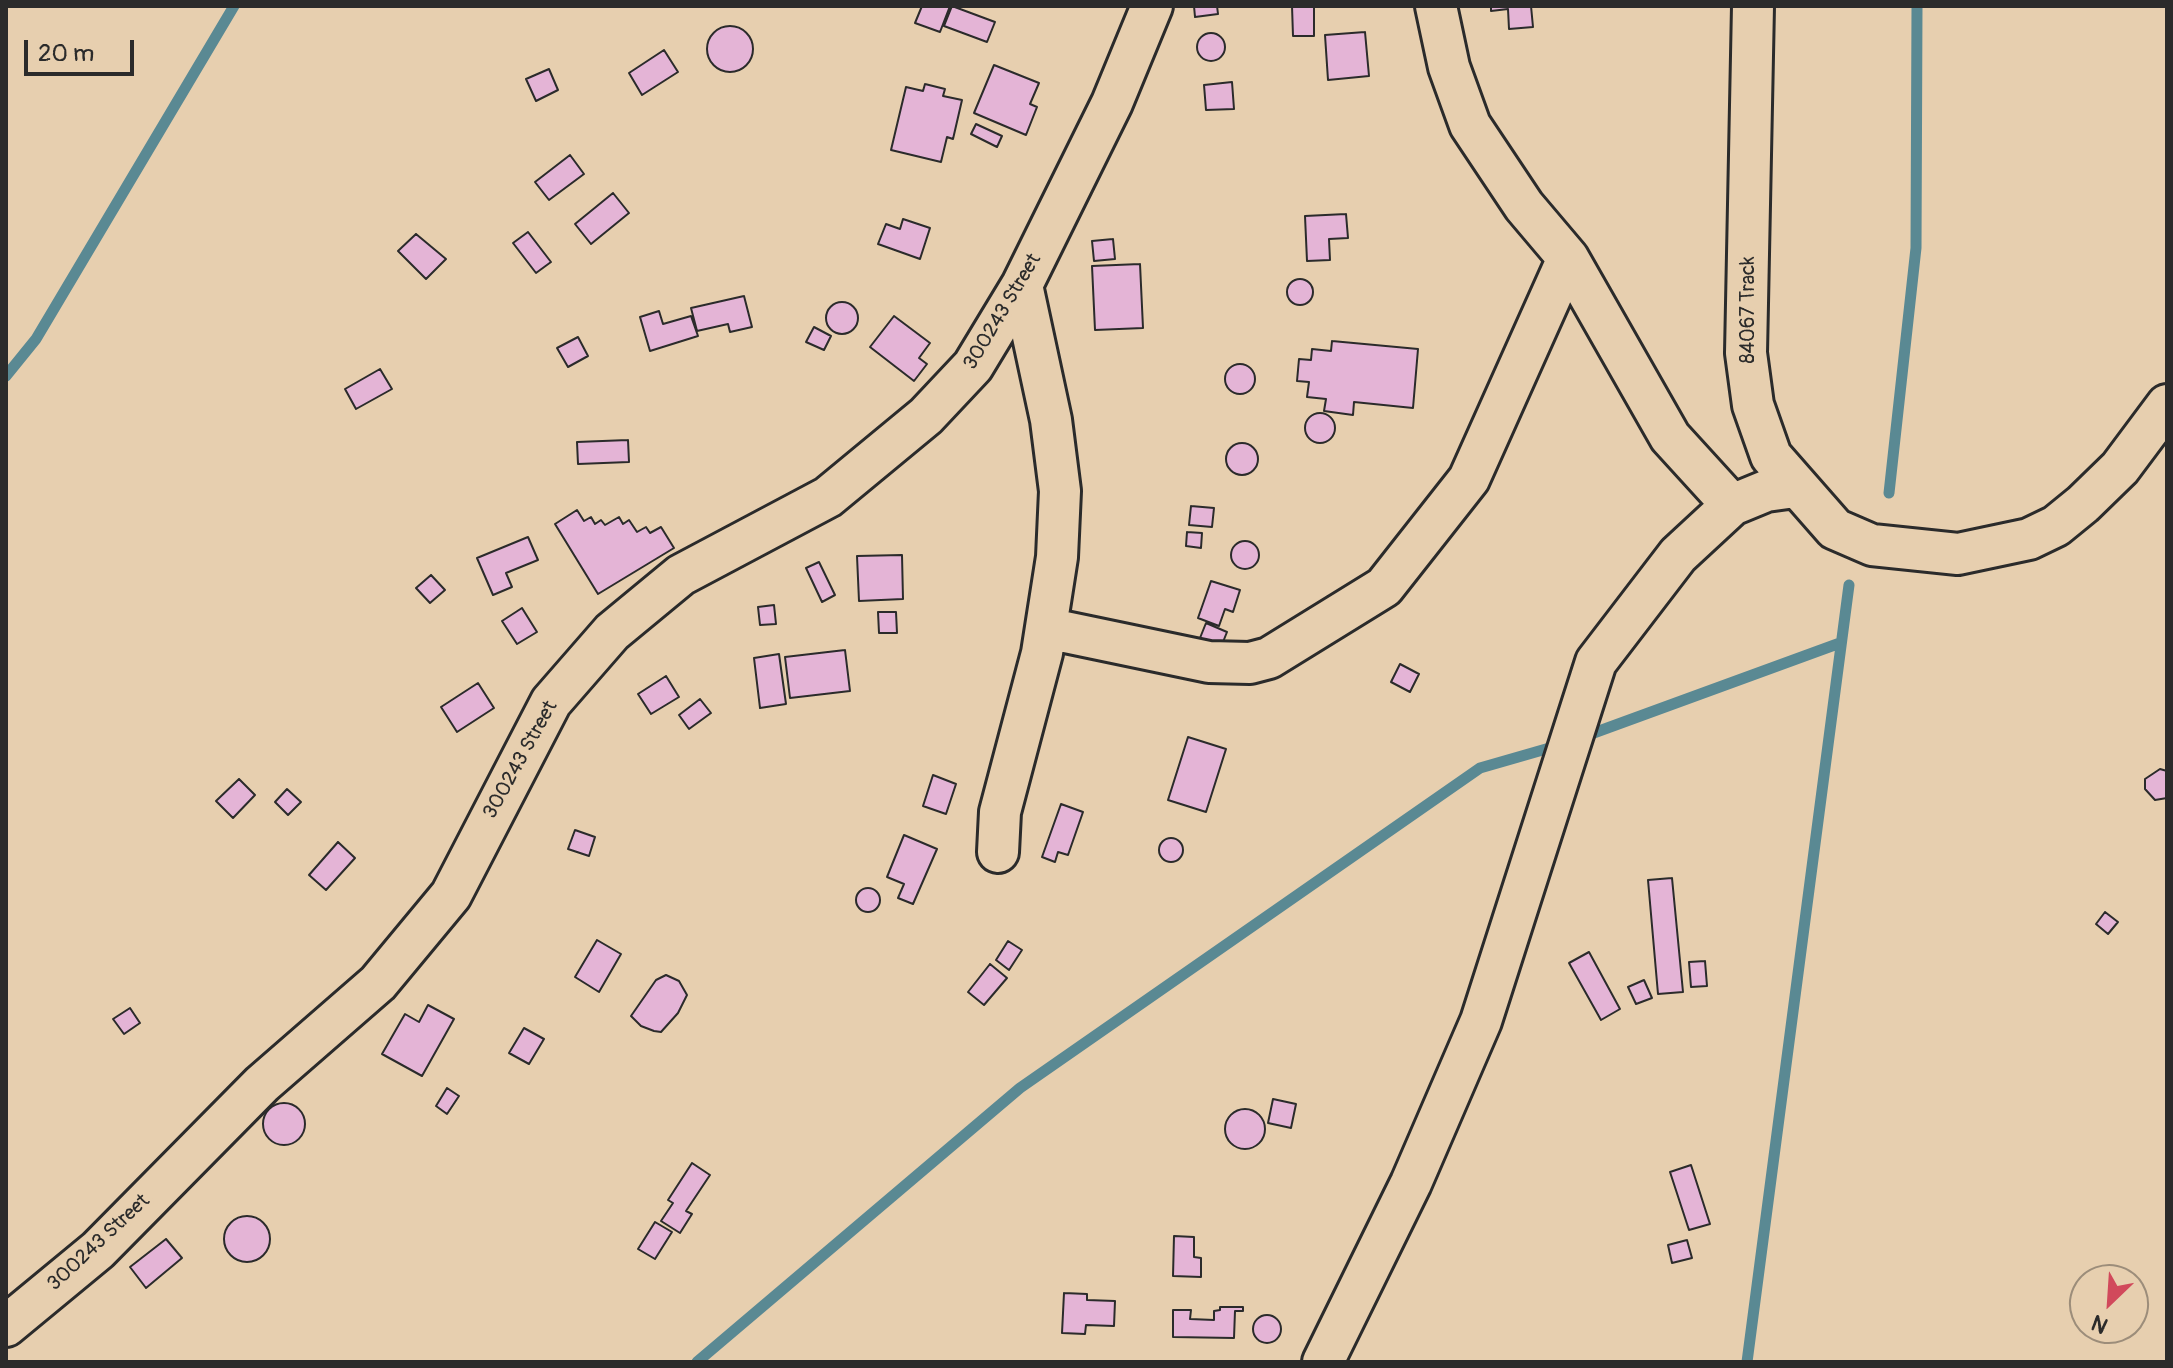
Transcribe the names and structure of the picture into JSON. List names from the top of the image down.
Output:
{
  "streets": {
    "street": ["84067 Track", "300243 Street"]
  },
  "scale_bar": "20 m",
  "north": "bottom left"
}
